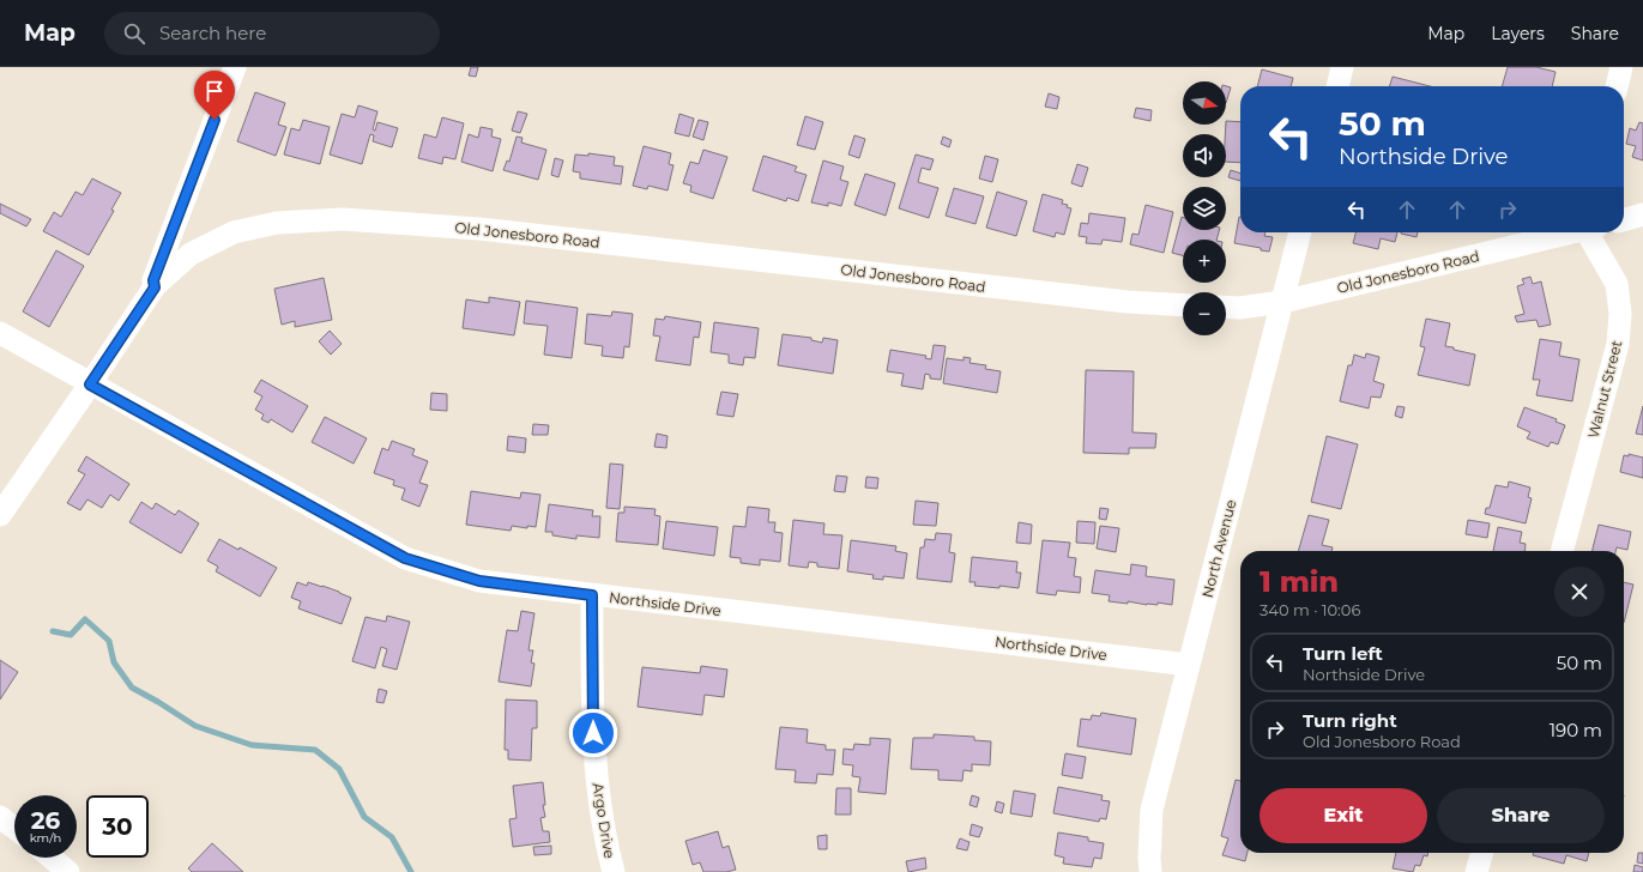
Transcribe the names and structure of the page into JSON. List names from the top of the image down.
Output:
{
  "streets": {
    "street": [
      "Old Jonesboro Road",
      "Walnut Street",
      "North Avenue",
      "Northside Drive",
      "Argo Drive"
    ]
  },
  "crossings": [
    ["Old Jonesboro Road", "North Avenue"],
    ["Old Jonesboro Road", "Northside Drive"],
    ["North Avenue", "Northside Drive"],
    ["Northside Drive", "Argo Drive"]
  ],
  "north": "right",
  "page": {
    "header": "Map",
    "search": "Search here",
    "nav": ["Map", "Layers", "Share"],
    "map_buttons": ["+", "−"],
    "turn": ["50 m", "Northside Drive"],
    "heading": ["1 min", "340 m · 10:06"],
    "list": [
      {
        "name": "Turn left",
        "note": "Northside Drive",
        "value": "50 m"
      },
      {
        "name": "Turn right",
        "note": "Old Jonesboro Road",
        "value": "190 m"
      }
    ],
    "buttons": ["Exit", "Share"],
    "speed": "26 km/h",
    "limit": "30"
  }
}
